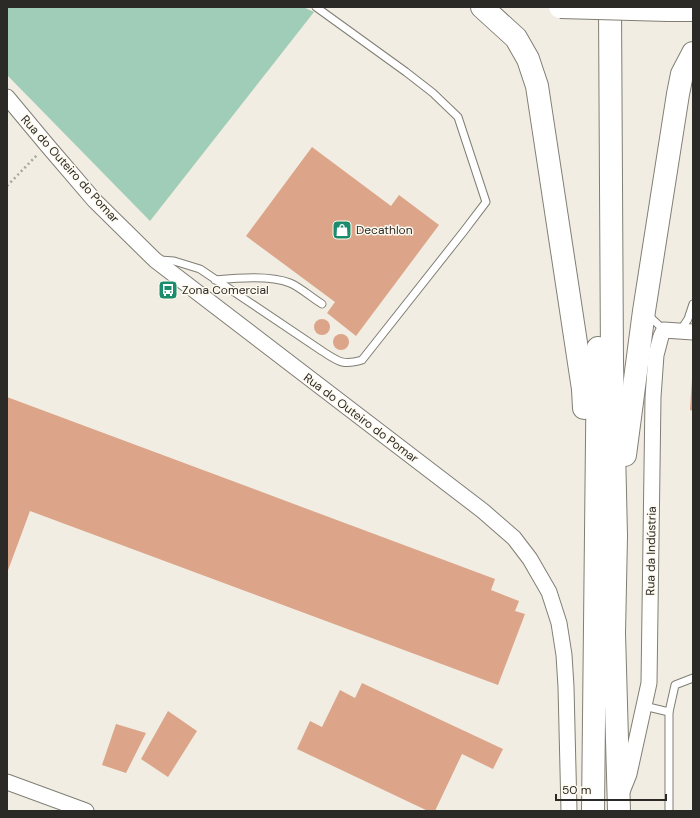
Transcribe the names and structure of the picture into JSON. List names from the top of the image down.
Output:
{
  "streets": {
    "street": ["Rua do Outeiro do Pomar", "Rua da Indústria"]
  },
  "places": {
    "shop": ["Decathlon"],
    "bus stop": ["Zona Comercial"]
  },
  "scale_bar": "50 m"
}
